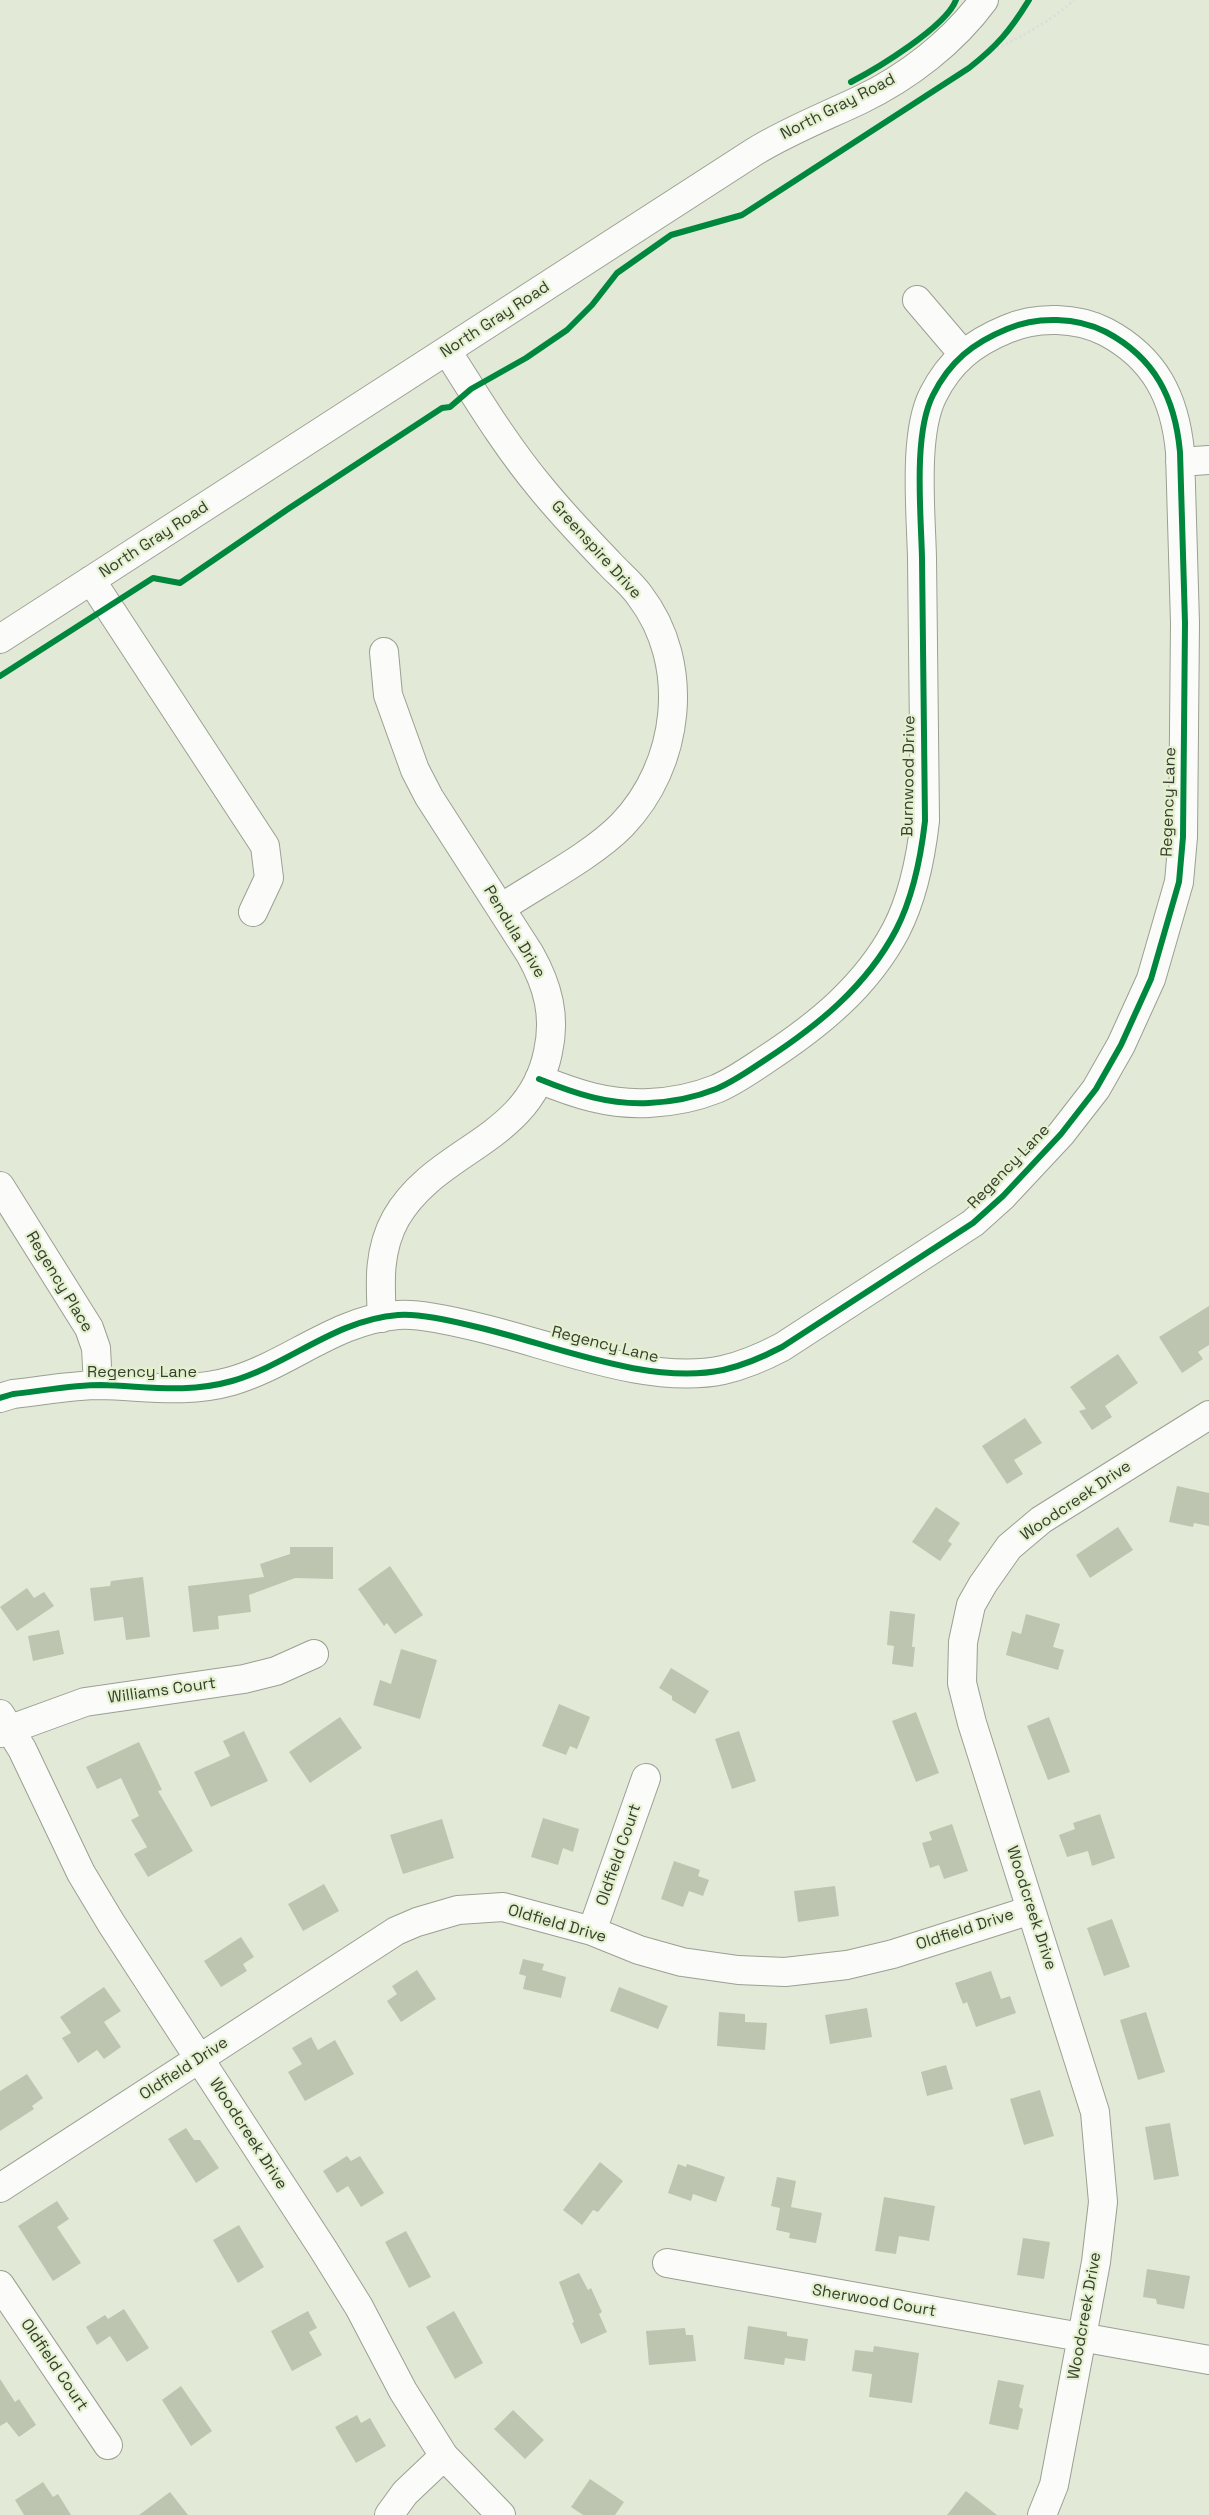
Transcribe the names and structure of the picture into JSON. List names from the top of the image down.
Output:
{
  "streets": {
    "street": [
      "North Gray Road",
      "Greenspire Drive",
      "Burnwood Drive",
      "Regency Lane",
      "Pendula Drive",
      "Regency Place",
      "Woodcreek Drive",
      "Williams Court",
      "Oldfield Court",
      "Oldfield Drive",
      "Sherwood Court"
    ]
  },
  "crossings": [
    ["North Gray Road", "Greenspire Drive"],
    ["Greenspire Drive", "Pendula Drive"],
    ["Burnwood Drive", "Regency Lane"],
    ["Burnwood Drive", "Pendula Drive"],
    ["Regency Lane", "Pendula Drive"],
    ["Regency Lane", "Regency Place"],
    ["Woodcreek Drive", "Williams Court"],
    ["Woodcreek Drive", "Oldfield Drive"],
    ["Woodcreek Drive", "Sherwood Court"],
    ["Oldfield Court", "Oldfield Drive"]
  ]
}
